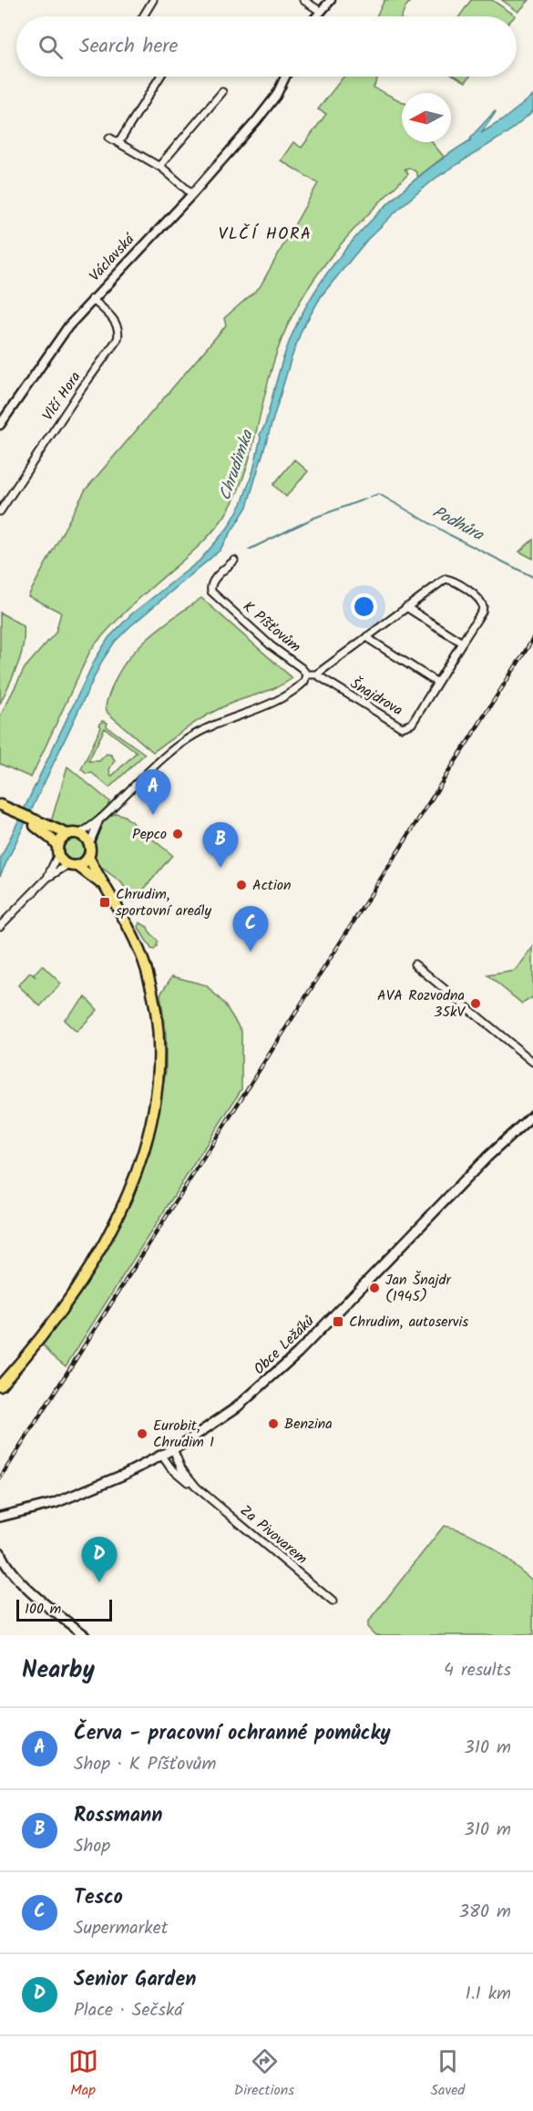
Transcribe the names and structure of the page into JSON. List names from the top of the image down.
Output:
{
  "streets": {
    "main road": ["Obce Ležáků"],
    "street": [
      "Václavská",
      "Vlčí Hora",
      "K Píšťovům",
      "Šnajdrova",
      "Za Pivovarem"
    ]
  },
  "crossings": [
    ["Václavská", "Vlčí Hora"],
    ["Obce Ležáků", "Za Pivovarem"]
  ],
  "districts": ["VLČÍ HORA"],
  "water": ["Chrudimka", "Podhůra"],
  "places": {
    "other": [
      "Pepco",
      "Action",
      "AVA Rozvodna 35kV",
      "Jan Šnajdr (1945)",
      "Benzina",
      "Eurobit, Chrudim 1"
    ],
    "transit": ["Chrudim, sportovní areály", "Chrudim, autoservis"]
  },
  "scale_bar": "100 m",
  "north": "left",
  "page": {
    "search": "Search here",
    "pins": [
      "A",
      "B",
      "C",
      "D"
    ],
    "scale": "100 m",
    "heading": ["Nearby", "4 results"],
    "list": [
      {
        "mark": "A",
        "name": "Červa - pracovní ochranné pomůcky",
        "note": "Shop · K Píšťovům",
        "value": "310 m"
      },
      {
        "mark": "B",
        "name": "Rossmann",
        "note": "Shop",
        "value": "310 m"
      },
      {
        "mark": "C",
        "name": "Tesco",
        "note": "Supermarket",
        "value": "380 m"
      },
      {
        "mark": "D",
        "name": "Senior Garden",
        "note": "Place · Sečská",
        "value": "1.1 km"
      }
    ],
    "nav": ["Map", "Directions", "Saved"]
  }
}
